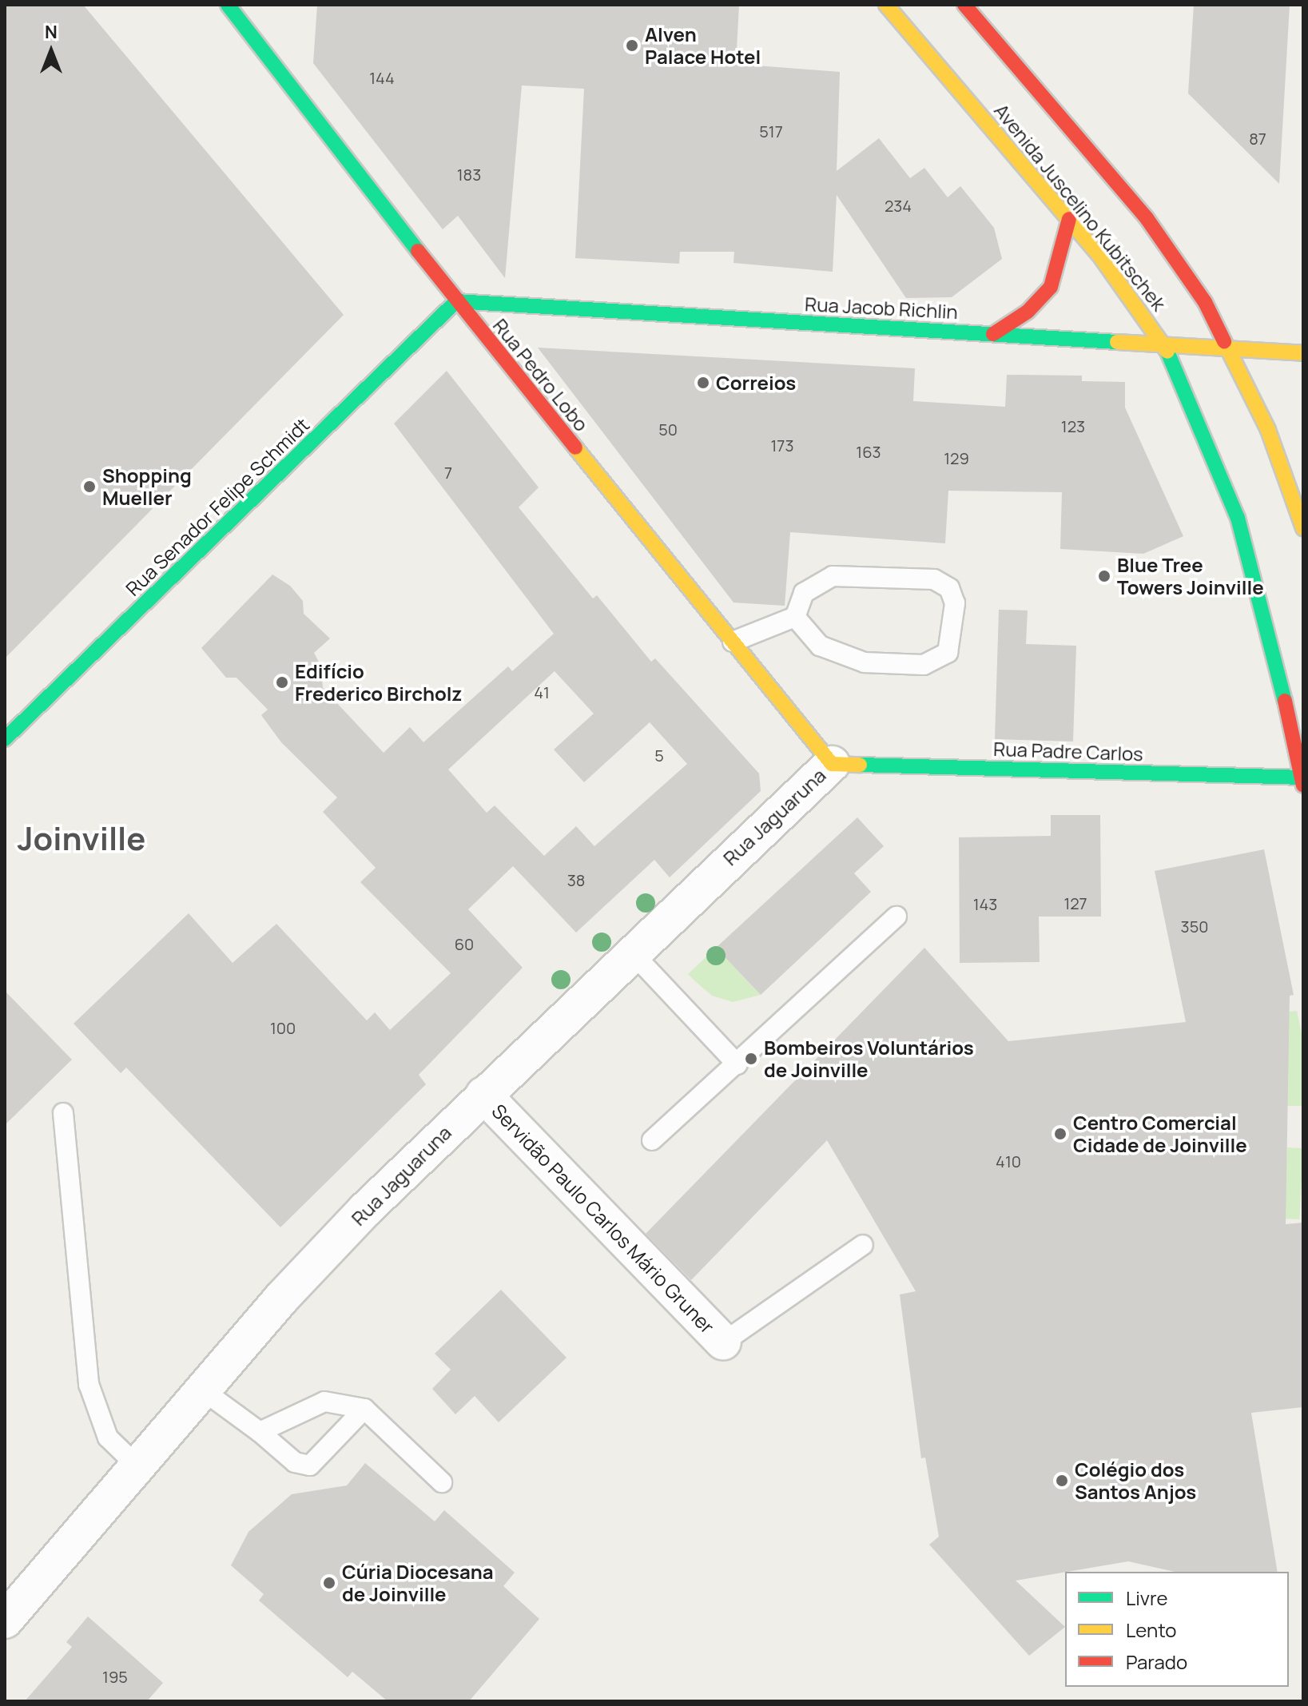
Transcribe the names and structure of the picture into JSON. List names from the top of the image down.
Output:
{
  "streets": {
    "main road": [
      "Avenida Juscelino Kubitschek",
      "Rua Jacob Richlin",
      "Rua Pedro Lobo",
      "Rua Senador Felipe Schmidt",
      "Rua Padre Carlos"
    ],
    "street": ["Rua Jaguaruna", "Servidão Paulo Carlos Mário Gruner"]
  },
  "crossings": [
    ["Avenida Juscelino Kubitschek", "Rua Jacob Richlin"],
    ["Avenida Juscelino Kubitschek", "Rua Padre Carlos"],
    ["Rua Jacob Richlin", "Rua Pedro Lobo"],
    ["Rua Jacob Richlin", "Rua Senador Felipe Schmidt"],
    ["Rua Pedro Lobo", "Rua Senador Felipe Schmidt"],
    ["Rua Pedro Lobo", "Rua Padre Carlos"],
    ["Rua Pedro Lobo", "Rua Jaguaruna"],
    ["Rua Padre Carlos", "Rua Jaguaruna"],
    ["Rua Jaguaruna", "Servidão Paulo Carlos Mário Gruner"]
  ],
  "districts": ["Joinville"],
  "places": [
    "Alven Palace Hotel",
    "Correios",
    "Shopping Mueller",
    "Blue Tree Towers Joinville",
    "Edifício Frederico Bircholz",
    "Bombeiros Voluntários de Joinville",
    "Centro Comercial Cidade de Joinville",
    "Colégio dos Santos Anjos",
    "Cúria Diocesana de Joinville"
  ],
  "house_numbers": [
    "144",
    "517",
    "87",
    "183",
    "234",
    "123",
    "50",
    "173",
    "163",
    "129",
    "7",
    "41",
    "5",
    "38",
    "127",
    "143",
    "350",
    "60",
    "100",
    "410",
    "195"
  ],
  "legend": ["Livre", "Lento", "Parado"],
  "north": "top"
}
